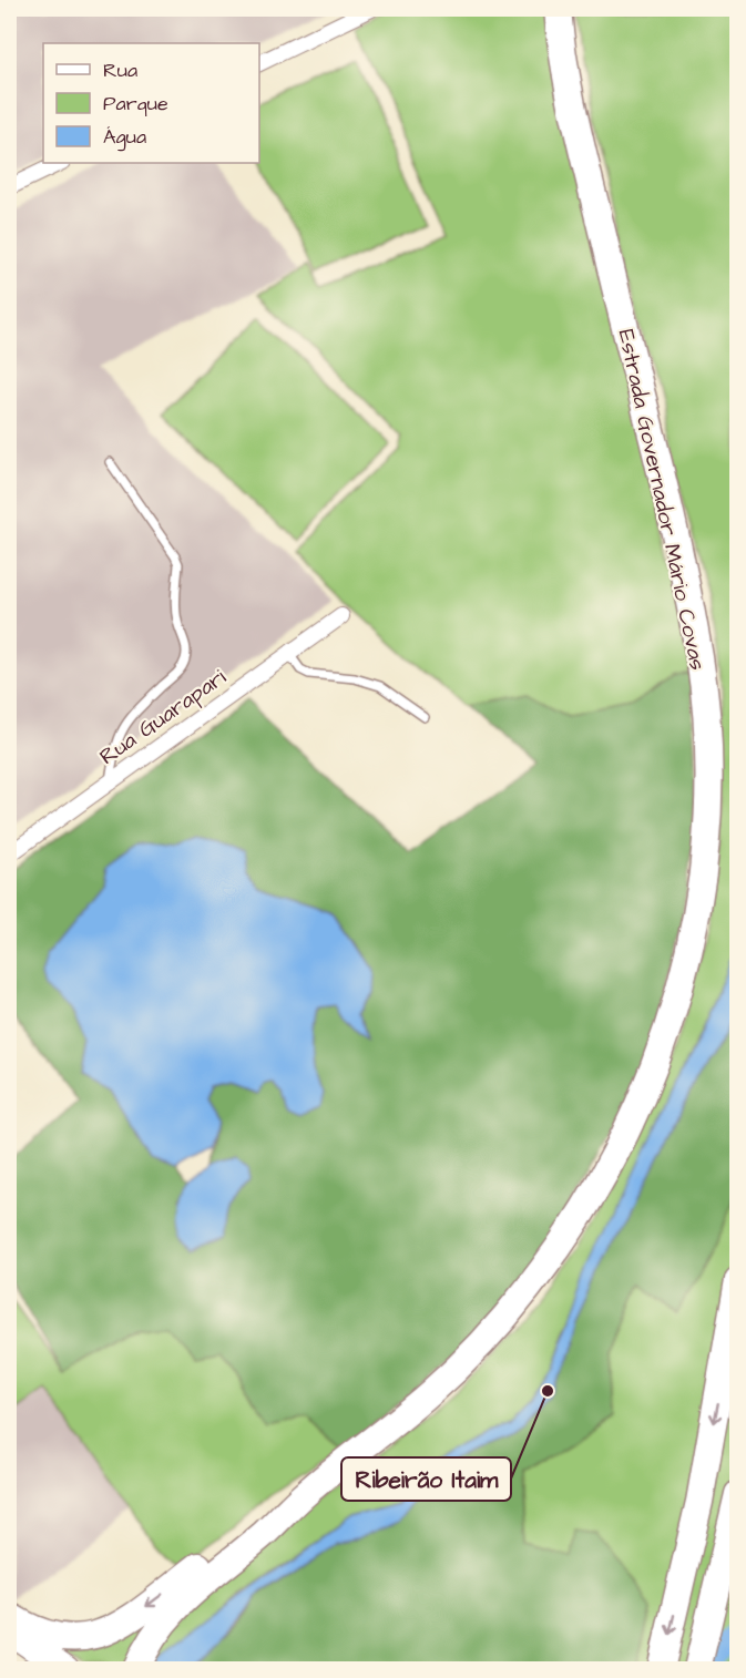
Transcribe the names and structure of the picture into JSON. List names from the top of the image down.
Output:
{
  "streets": {
    "highway": ["Estrada Governador Mário Covas"],
    "street": ["Rua Guarapari"]
  },
  "places": ["Ribeirão Itaim"],
  "legend": ["Rua", "Parque", "Água"]
}
